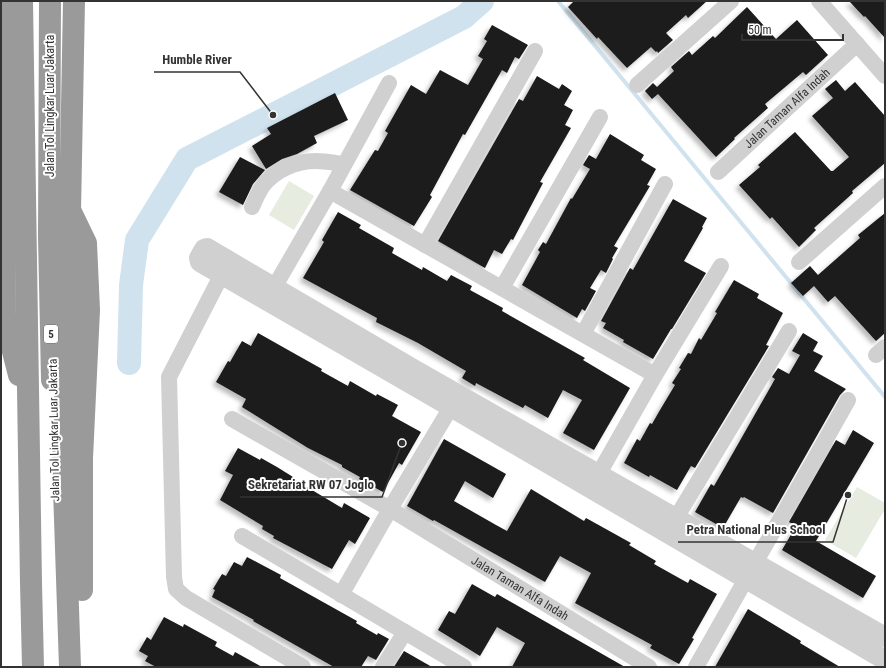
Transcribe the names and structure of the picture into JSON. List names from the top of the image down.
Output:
{
  "streets": {
    "highway": ["Jalan Tol Lingkar Luar Jakarta", "5"],
    "street": ["Jalan Taman Alfa Indah"]
  },
  "places": ["Humble River", "Sekretariat RW 07 Joglo", "Petra National Plus School"],
  "scale_bar": "50 m"
}
